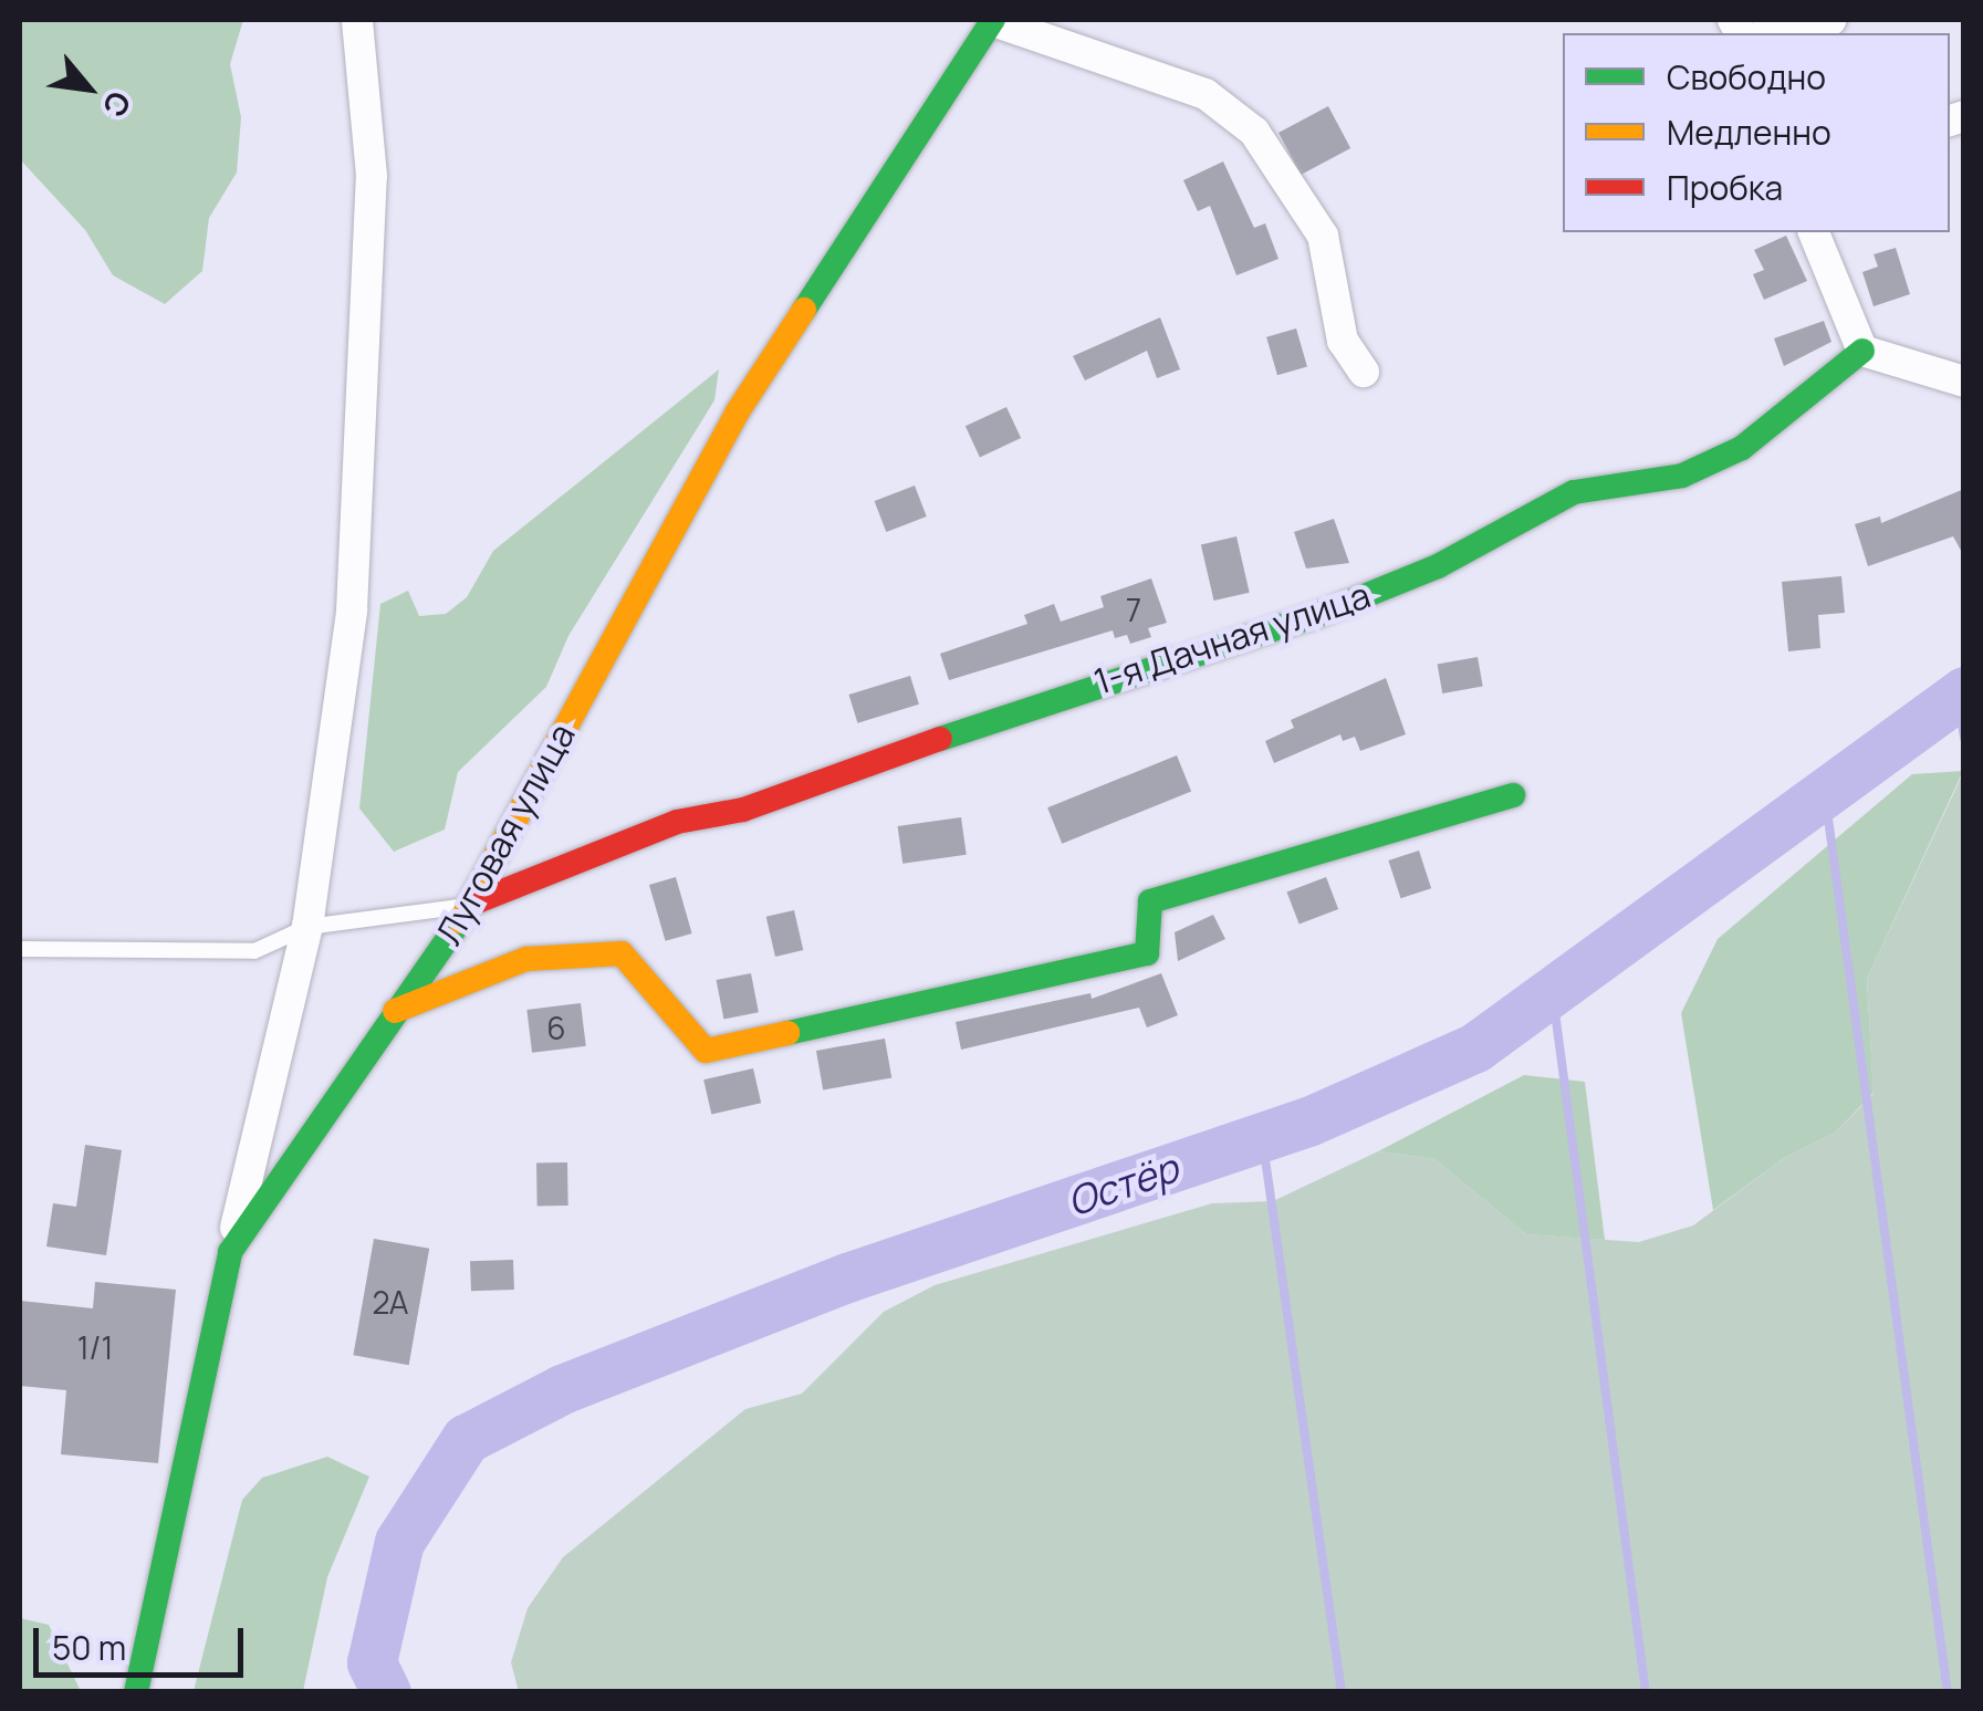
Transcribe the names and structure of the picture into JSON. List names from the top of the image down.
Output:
{
  "streets": {
    "street": ["1-я Дачная улица", "Луговая улица"]
  },
  "crossings": [
    ["1-я Дачная улица", "Луговая улица"]
  ],
  "water": ["Остёр"],
  "house_numbers": [
    "7",
    "6",
    "2А",
    "1/1"
  ],
  "legend": ["Свободно", "Медленно", "Пробка"],
  "scale_bar": "50 m",
  "north": "bottom right"
}
